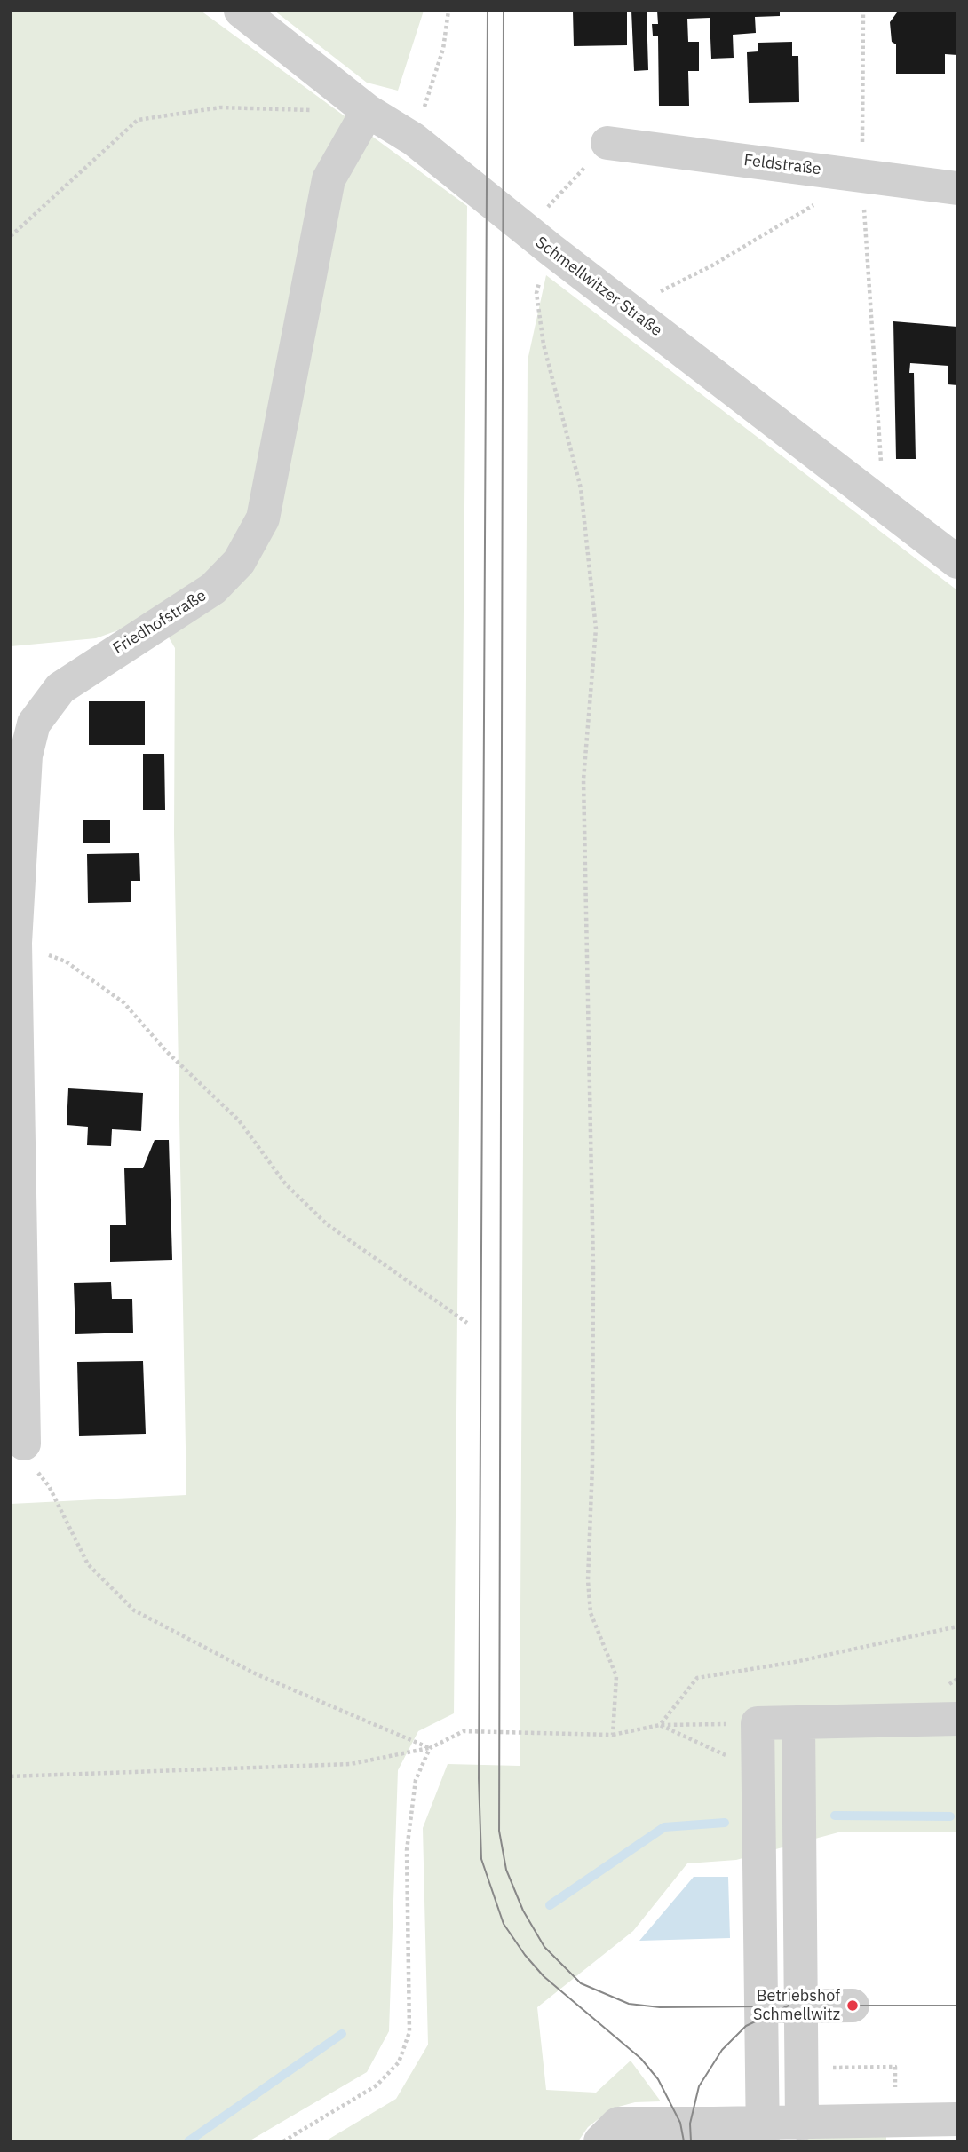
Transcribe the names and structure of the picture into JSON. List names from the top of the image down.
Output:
{
  "streets": {
    "street": ["Feldstraße", "Schmellwitzer Straße", "Friedhofstraße"]
  },
  "crossings": [
    ["Schmellwitzer Straße", "Friedhofstraße"]
  ],
  "places": ["Betriebshof Schmellwitz"]
}
